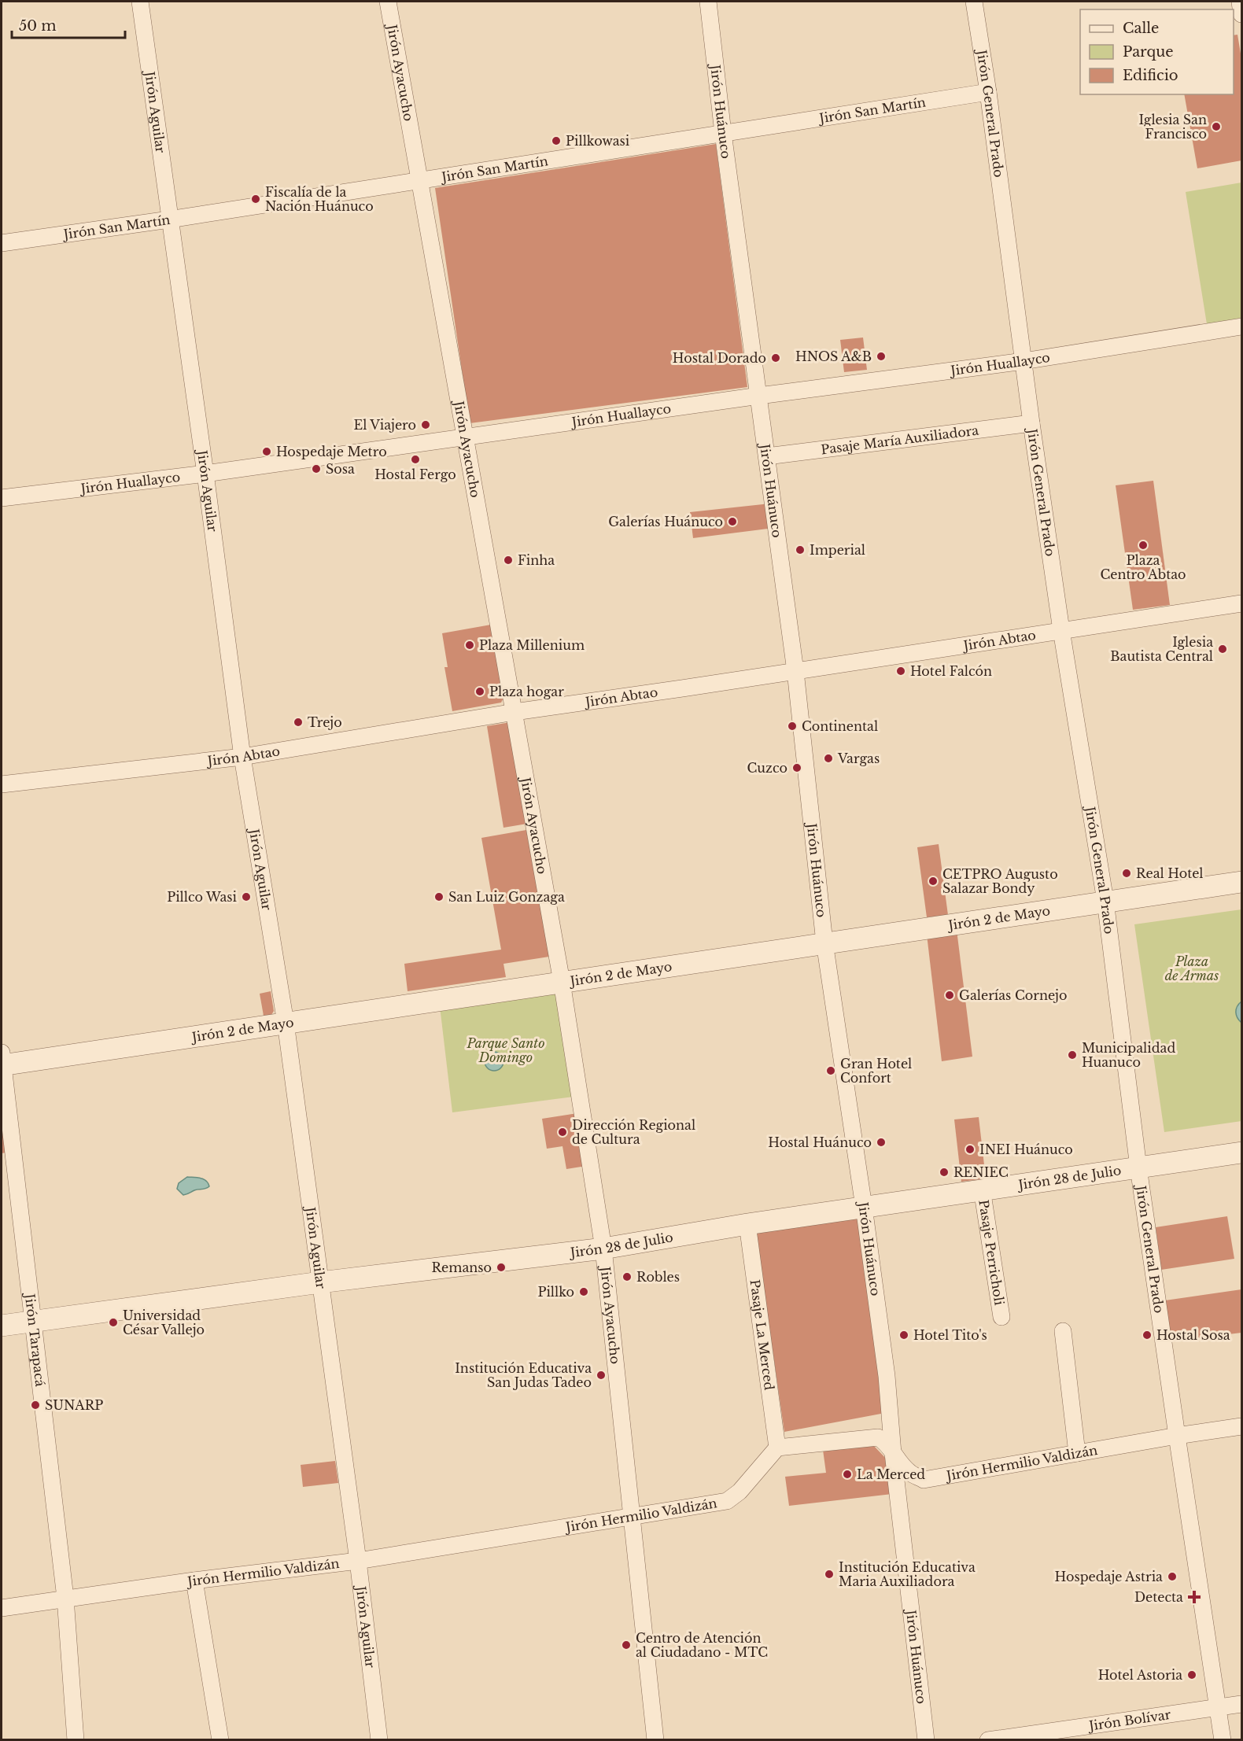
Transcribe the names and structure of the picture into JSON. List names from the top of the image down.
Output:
{
  "streets": {
    "street": [
      "Jirón Ayacucho",
      "Jirón San Martín",
      "Jirón Huánuco",
      "Jirón Aguilar",
      "Jirón General Prado",
      "Jirón Huallayco",
      "Pasaje María Auxiliadora",
      "Jirón Abtao",
      "Jirón 2 de Mayo",
      "Jirón 28 de Julio",
      "Pasaje Perricholi",
      "Pasaje La Merced",
      "Jirón Tarapacá",
      "Jirón Hermilio Valdizán",
      "Jirón Bolívar"
    ]
  },
  "crossings": [
    ["Jirón Ayacucho", "Jirón San Martín"],
    ["Jirón Ayacucho", "Jirón Huallayco"],
    ["Jirón Ayacucho", "Jirón Abtao"],
    ["Jirón Ayacucho", "Jirón 2 de Mayo"],
    ["Jirón Ayacucho", "Jirón 28 de Julio"],
    ["Jirón Ayacucho", "Jirón Hermilio Valdizán"],
    ["Jirón San Martín", "Jirón Huánuco"],
    ["Jirón San Martín", "Jirón Aguilar"],
    ["Jirón San Martín", "Jirón General Prado"],
    ["Jirón Huánuco", "Jirón Huallayco"],
    ["Jirón Huánuco", "Pasaje María Auxiliadora"],
    ["Jirón Huánuco", "Jirón Abtao"],
    ["Jirón Huánuco", "Jirón 2 de Mayo"],
    ["Jirón Huánuco", "Jirón 28 de Julio"],
    ["Jirón Huánuco", "Jirón Hermilio Valdizán"],
    ["Jirón Aguilar", "Jirón Huallayco"],
    ["Jirón Aguilar", "Jirón Abtao"],
    ["Jirón Aguilar", "Jirón 2 de Mayo"],
    ["Jirón Aguilar", "Jirón 28 de Julio"],
    ["Jirón Aguilar", "Jirón Hermilio Valdizán"],
    ["Jirón General Prado", "Jirón Huallayco"],
    ["Jirón General Prado", "Pasaje María Auxiliadora"],
    ["Jirón General Prado", "Jirón Abtao"],
    ["Jirón General Prado", "Jirón 2 de Mayo"],
    ["Jirón General Prado", "Jirón 28 de Julio"],
    ["Jirón General Prado", "Jirón Hermilio Valdizán"],
    ["Jirón General Prado", "Jirón Bolívar"],
    ["Jirón 2 de Mayo", "Jirón Tarapacá"],
    ["Jirón 28 de Julio", "Pasaje Perricholi"],
    ["Jirón 28 de Julio", "Pasaje La Merced"],
    ["Jirón 28 de Julio", "Jirón Tarapacá"],
    ["Pasaje La Merced", "Jirón Hermilio Valdizán"],
    ["Jirón Tarapacá", "Jirón Hermilio Valdizán"]
  ],
  "parks": ["Plaza de Armas", "Parque Santo Domingo"],
  "places": {
    "other": [
      "Iglesia San Francisco",
      "Pillkowasi",
      "Fiscalía de la Nación Huánuco",
      "HNOS A&B",
      "Hostal Dorado",
      "El Viajero",
      "Hospedaje Metro",
      "Hostal Fergo",
      "Sosa",
      "Galerías Huánuco",
      "Plaza Centro Abtao",
      "Imperial",
      "Finha",
      "Plaza Millenium",
      "Iglesia Bautista Central",
      "Hotel Falcón",
      "Plaza hogar",
      "Trejo",
      "Continental",
      "Vargas",
      "Cuzco",
      "Real Hotel",
      "CETPRO Augusto Salazar Bondy",
      "Pillco Wasi",
      "San Luiz Gonzaga",
      "Galerías Cornejo",
      "Municipalidad Huanuco",
      "Gran Hotel Confort",
      "Dirección Regional de Cultura",
      "Hostal Huánuco",
      "INEI Huánuco",
      "RENIEC",
      "Remanso",
      "Robles",
      "Pillko",
      "Universidad César Vallejo",
      "Hotel Tito's",
      "Hostal Sosa",
      "Institución Educativa San Judas Tadeo",
      "SUNARP",
      "La Merced",
      "Institución Educativa Maria Auxiliadora",
      "Hospedaje Astria",
      "Centro de Atención al Ciudadano - MTC",
      "Hotel Astoria"
    ],
    "health": ["Detecta"]
  },
  "legend": ["Calle", "Parque", "Edificio"],
  "scale_bar": "50 m"
}
